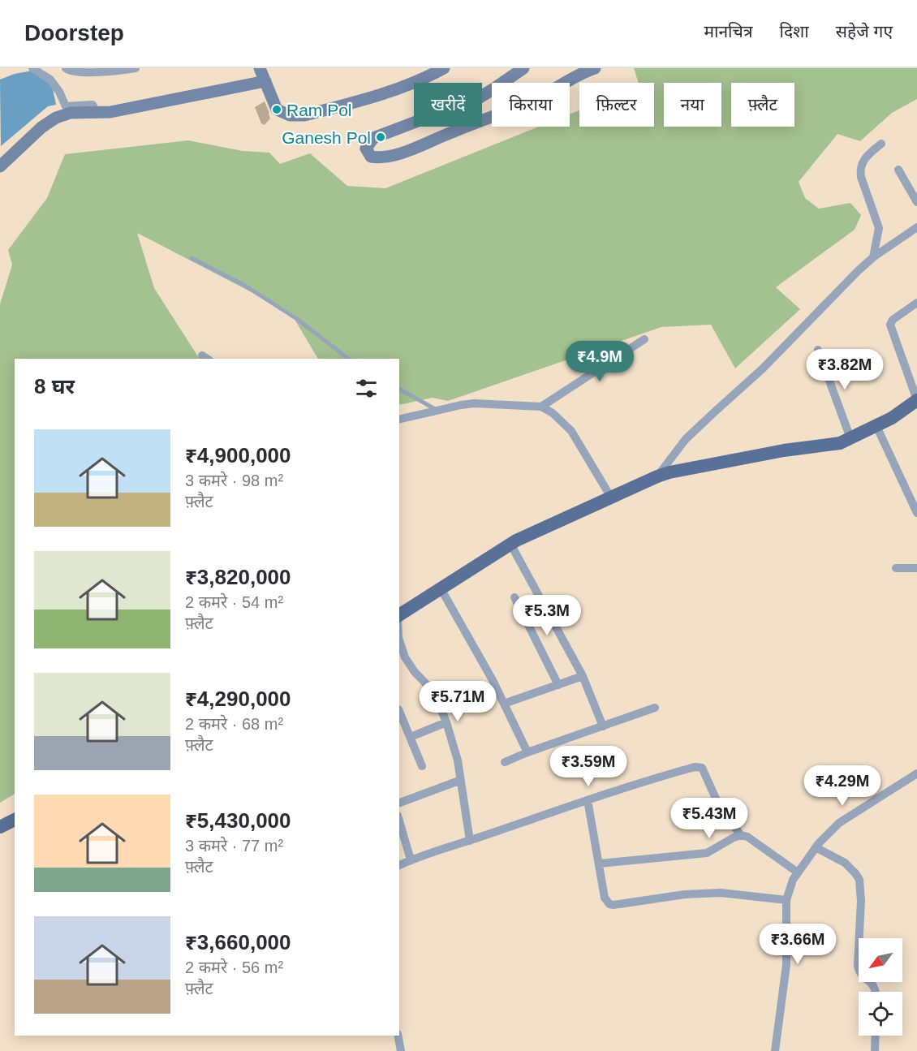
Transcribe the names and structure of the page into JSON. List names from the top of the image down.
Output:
{
  "places": ["Ram Pol", "Ganesh Pol"],
  "north": "bottom left",
  "page": {
    "header": "Doorstep",
    "nav": ["मानचित्र", "दिशा", "सहेजे गए"],
    "chip": [
      "खरीदें",
      "किराया",
      "फ़िल्टर",
      "नया",
      "फ़्लैट"
    ],
    "price": [
      "₹4.9M",
      "₹3.82M",
      "₹5.3M",
      "₹5.71M",
      "₹3.59M",
      "₹4.29M",
      "₹5.43M",
      "₹3.66M"
    ],
    "heading": "8 घर",
    "list": [
      {
        "name": "₹4,900,000",
        "note": "3 कमरे · 98 m² · फ़्लैट"
      },
      {
        "name": "₹3,820,000",
        "note": "2 कमरे · 54 m² · फ़्लैट"
      },
      {
        "name": "₹4,290,000",
        "note": "2 कमरे · 68 m² · फ़्लैट"
      },
      {
        "name": "₹5,430,000",
        "note": "3 कमरे · 77 m² · फ़्लैट"
      },
      {
        "name": "₹3,660,000",
        "note": "2 कमरे · 56 m² · फ़्लैट"
      }
    ]
  }
}
